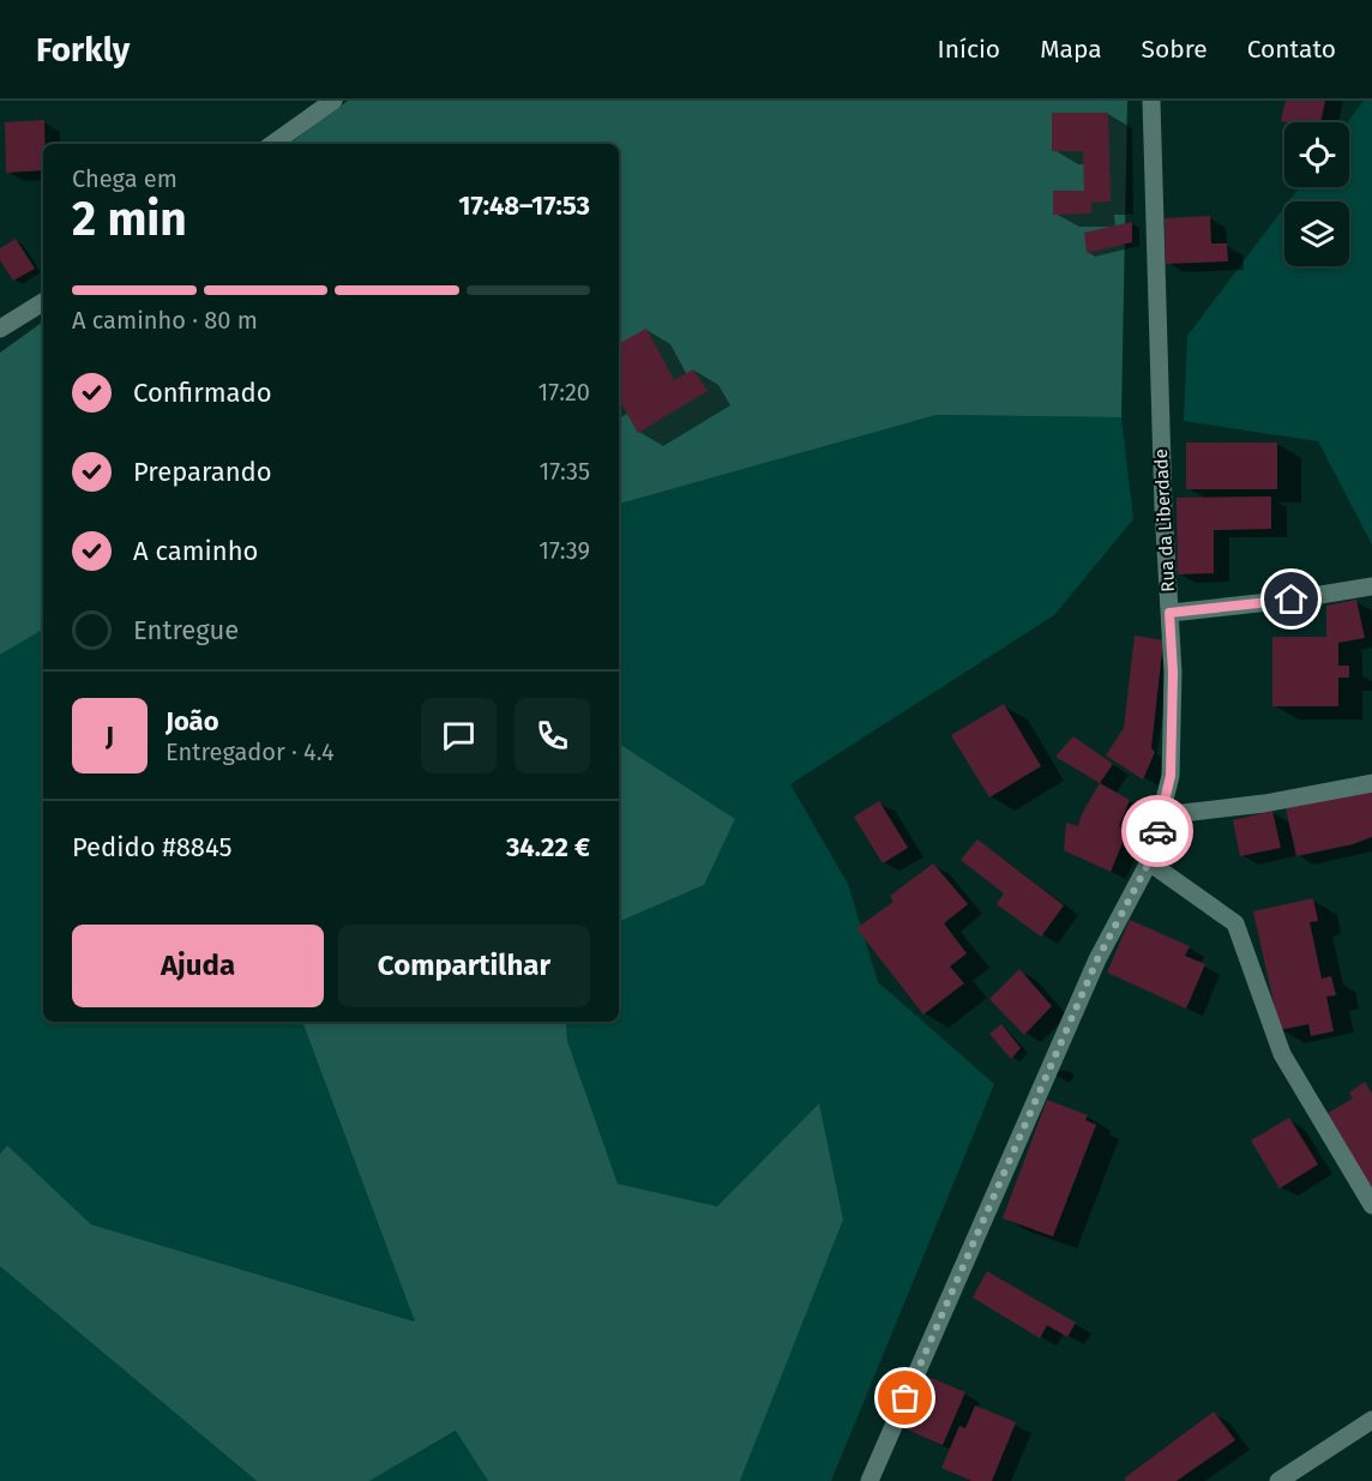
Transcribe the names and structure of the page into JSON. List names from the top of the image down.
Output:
{
  "streets": {
    "street": ["Rua da Liberdade"]
  },
  "page": {
    "header": "Forkly",
    "nav": [
      "Início",
      "Mapa",
      "Sobre",
      "Contato"
    ],
    "heading": ["2 min", "Chega em", "17:48–17:53"],
    "panel": [
      "João",
      "Entregador · 4.4",
      "Pedido #8845",
      "34.22 €"
    ],
    "bar": "A caminho · 80 m",
    "list": [
      ["Confirmado", "17:20"],
      ["Preparando", "17:35"],
      ["A caminho", "17:39"],
      "Entregue"
    ],
    "round": "J",
    "buttons": ["Ajuda", "Compartilhar"]
  }
}
